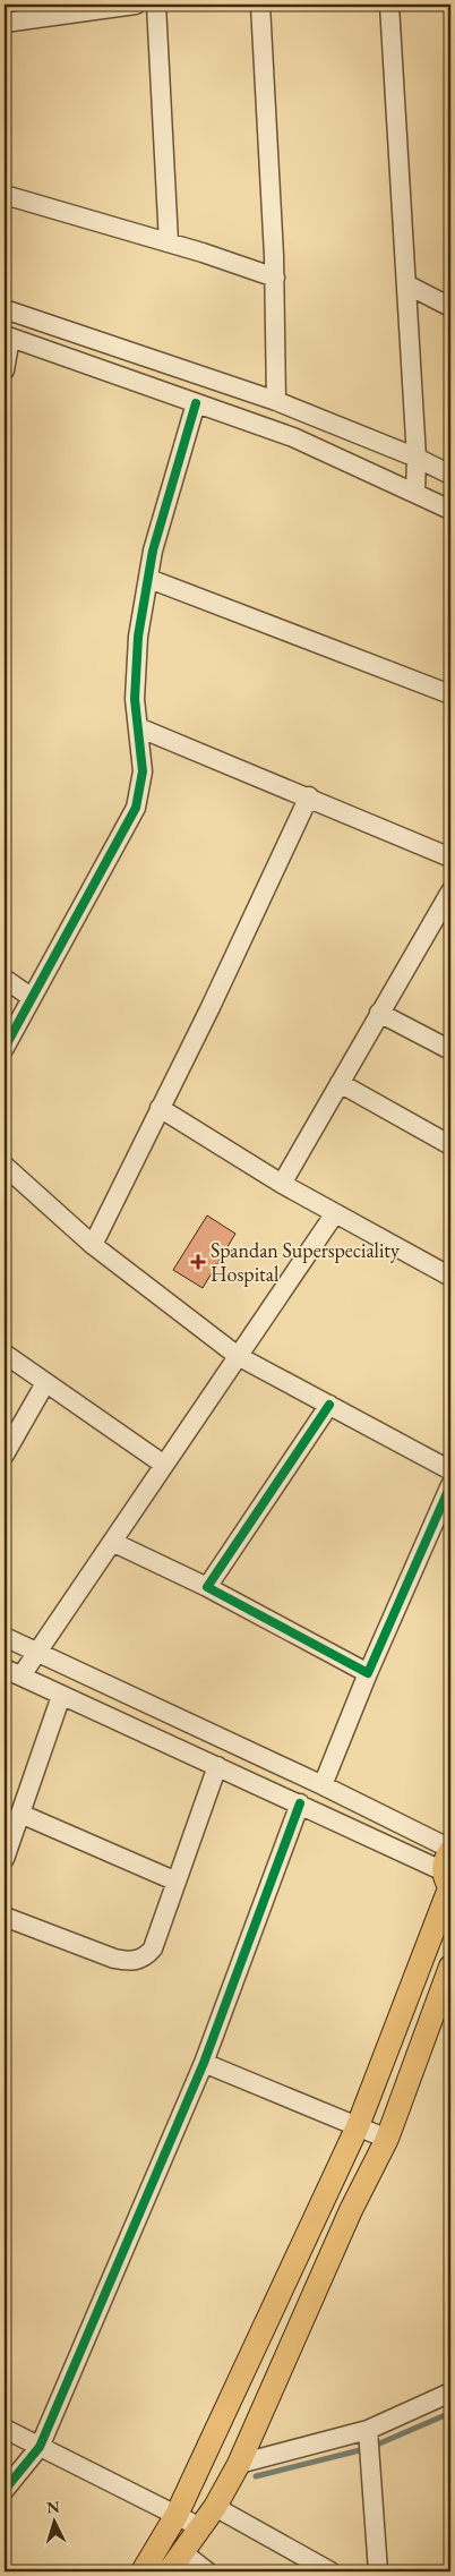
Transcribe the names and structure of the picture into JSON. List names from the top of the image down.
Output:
{
  "places": {
    "health": ["Spandan Superspeciality Hospital"]
  },
  "north": "top"
}
